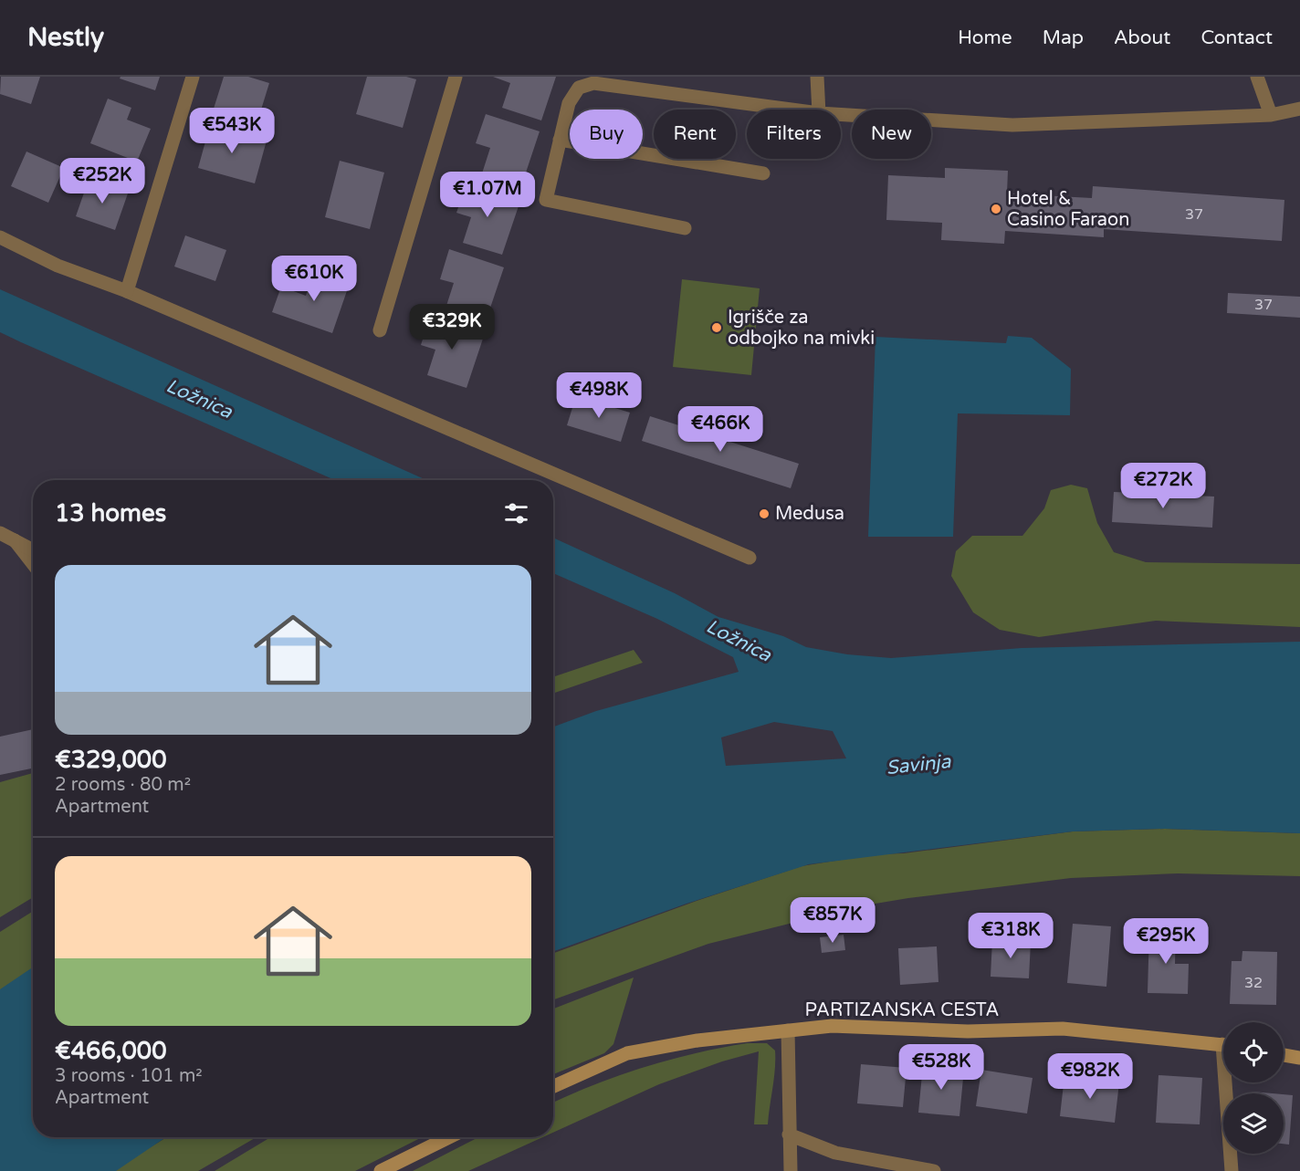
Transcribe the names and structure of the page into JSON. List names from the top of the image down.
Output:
{
  "streets": {
    "street": ["PARTIZANSKA CESTA"]
  },
  "water": ["Ložnica", "Savinja"],
  "places": ["Hotel & Casino Faraon", "Igrišče za odbojko na mivki", "Medusa"],
  "house_numbers": ["37", "37", "32"],
  "page": {
    "header": "Nestly",
    "nav": [
      "Home",
      "Map",
      "About",
      "Contact"
    ],
    "price": [
      "€543K",
      "€252K",
      "€1.07M",
      "€610K",
      "€329K",
      "€498K",
      "€466K",
      "€272K",
      "€857K",
      "€318K",
      "€295K",
      "€528K",
      "€982K"
    ],
    "chip": [
      "Buy",
      "Rent",
      "Filters",
      "New"
    ],
    "heading": "13 homes",
    "list": [
      {
        "name": "€329,000",
        "note": "2 rooms · 80 m² · Apartment"
      },
      {
        "name": "€466,000",
        "note": "3 rooms · 101 m² · Apartment"
      }
    ]
  }
}
